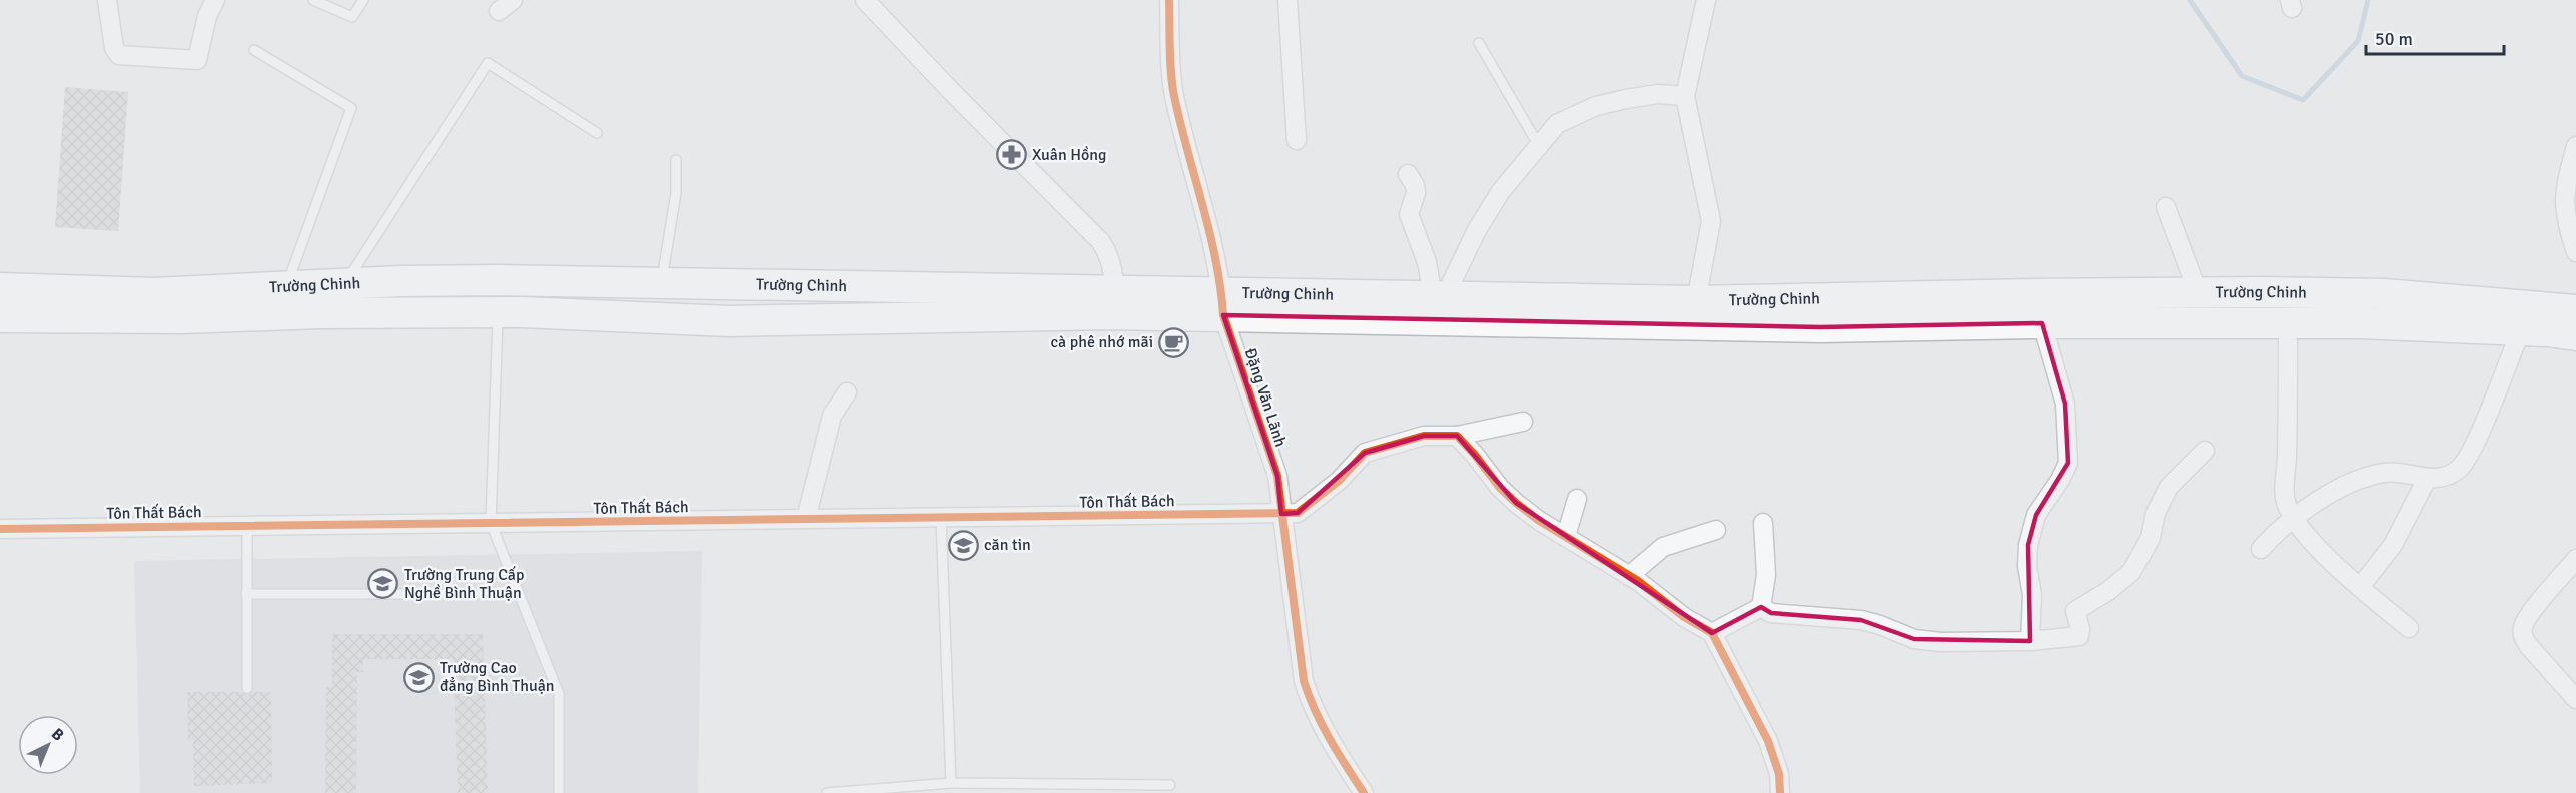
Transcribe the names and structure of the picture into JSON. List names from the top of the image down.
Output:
{
  "streets": {
    "highway": ["Trường Chinh"],
    "street": ["Đặng Văn Lãnh", "Tôn Thất Bách"]
  },
  "crossings": [
    ["Trường Chinh", "Đặng Văn Lãnh"],
    ["Đặng Văn Lãnh", "Tôn Thất Bách"]
  ],
  "places": {
    "pharmacy": ["Xuân Hồng"],
    "cafe": ["cà phê nhớ mãi"],
    "school or university": ["căn tin", "Trường Trung Cấp Nghề Bình Thuận", "Trường Cao đẳng Bình Thuận"]
  },
  "scale_bar": "50 m",
  "north": "top right"
}
